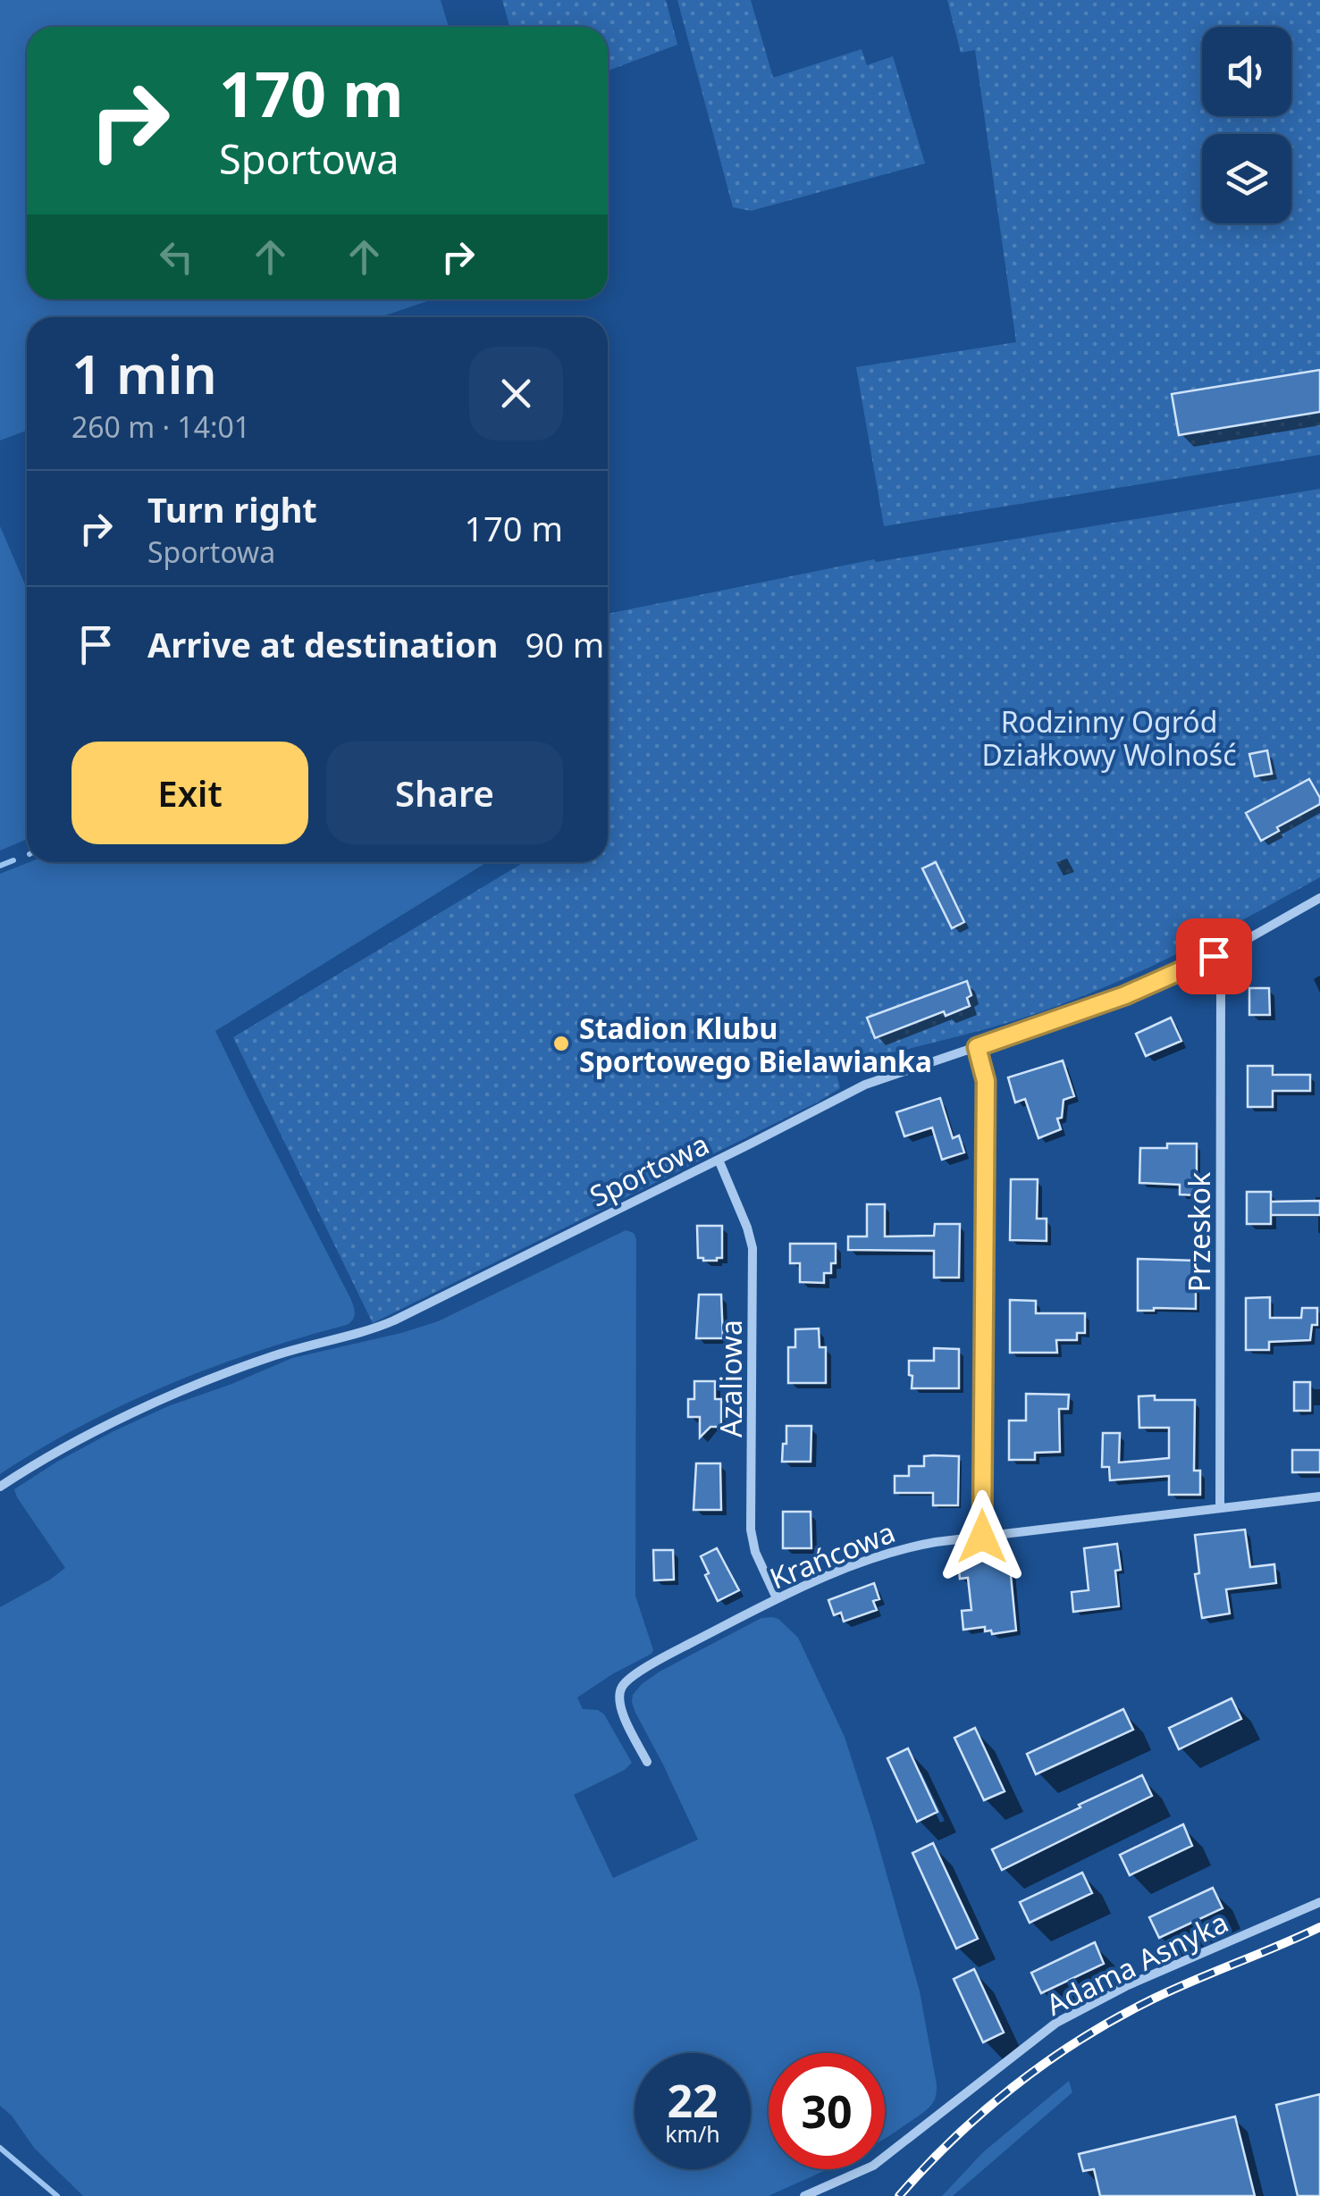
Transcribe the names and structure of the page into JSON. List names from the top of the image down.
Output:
{
  "streets": {
    "street": [
      "Sportowa",
      "Przeskok",
      "Azaliowa",
      "Krańcowa",
      "Adama Asnyka"
    ]
  },
  "crossings": [
    ["Sportowa", "Przeskok"],
    ["Sportowa", "Azaliowa"],
    ["Przeskok", "Krańcowa"],
    ["Azaliowa", "Krańcowa"]
  ],
  "parks": ["Rodzinny Ogród Działkowy Wolność"],
  "places": ["Stadion Klubu Sportowego Bielawianka"],
  "page": {
    "turn": ["170 m", "Sportowa"],
    "heading": ["1 min", "260 m · 14:01"],
    "list": [
      {
        "name": "Turn right",
        "note": "Sportowa",
        "value": "170 m"
      },
      {
        "name": "Arrive at destination",
        "value": "90 m"
      }
    ],
    "buttons": ["Exit", "Share"],
    "speed": "22 km/h",
    "limit": "30"
  }
}
